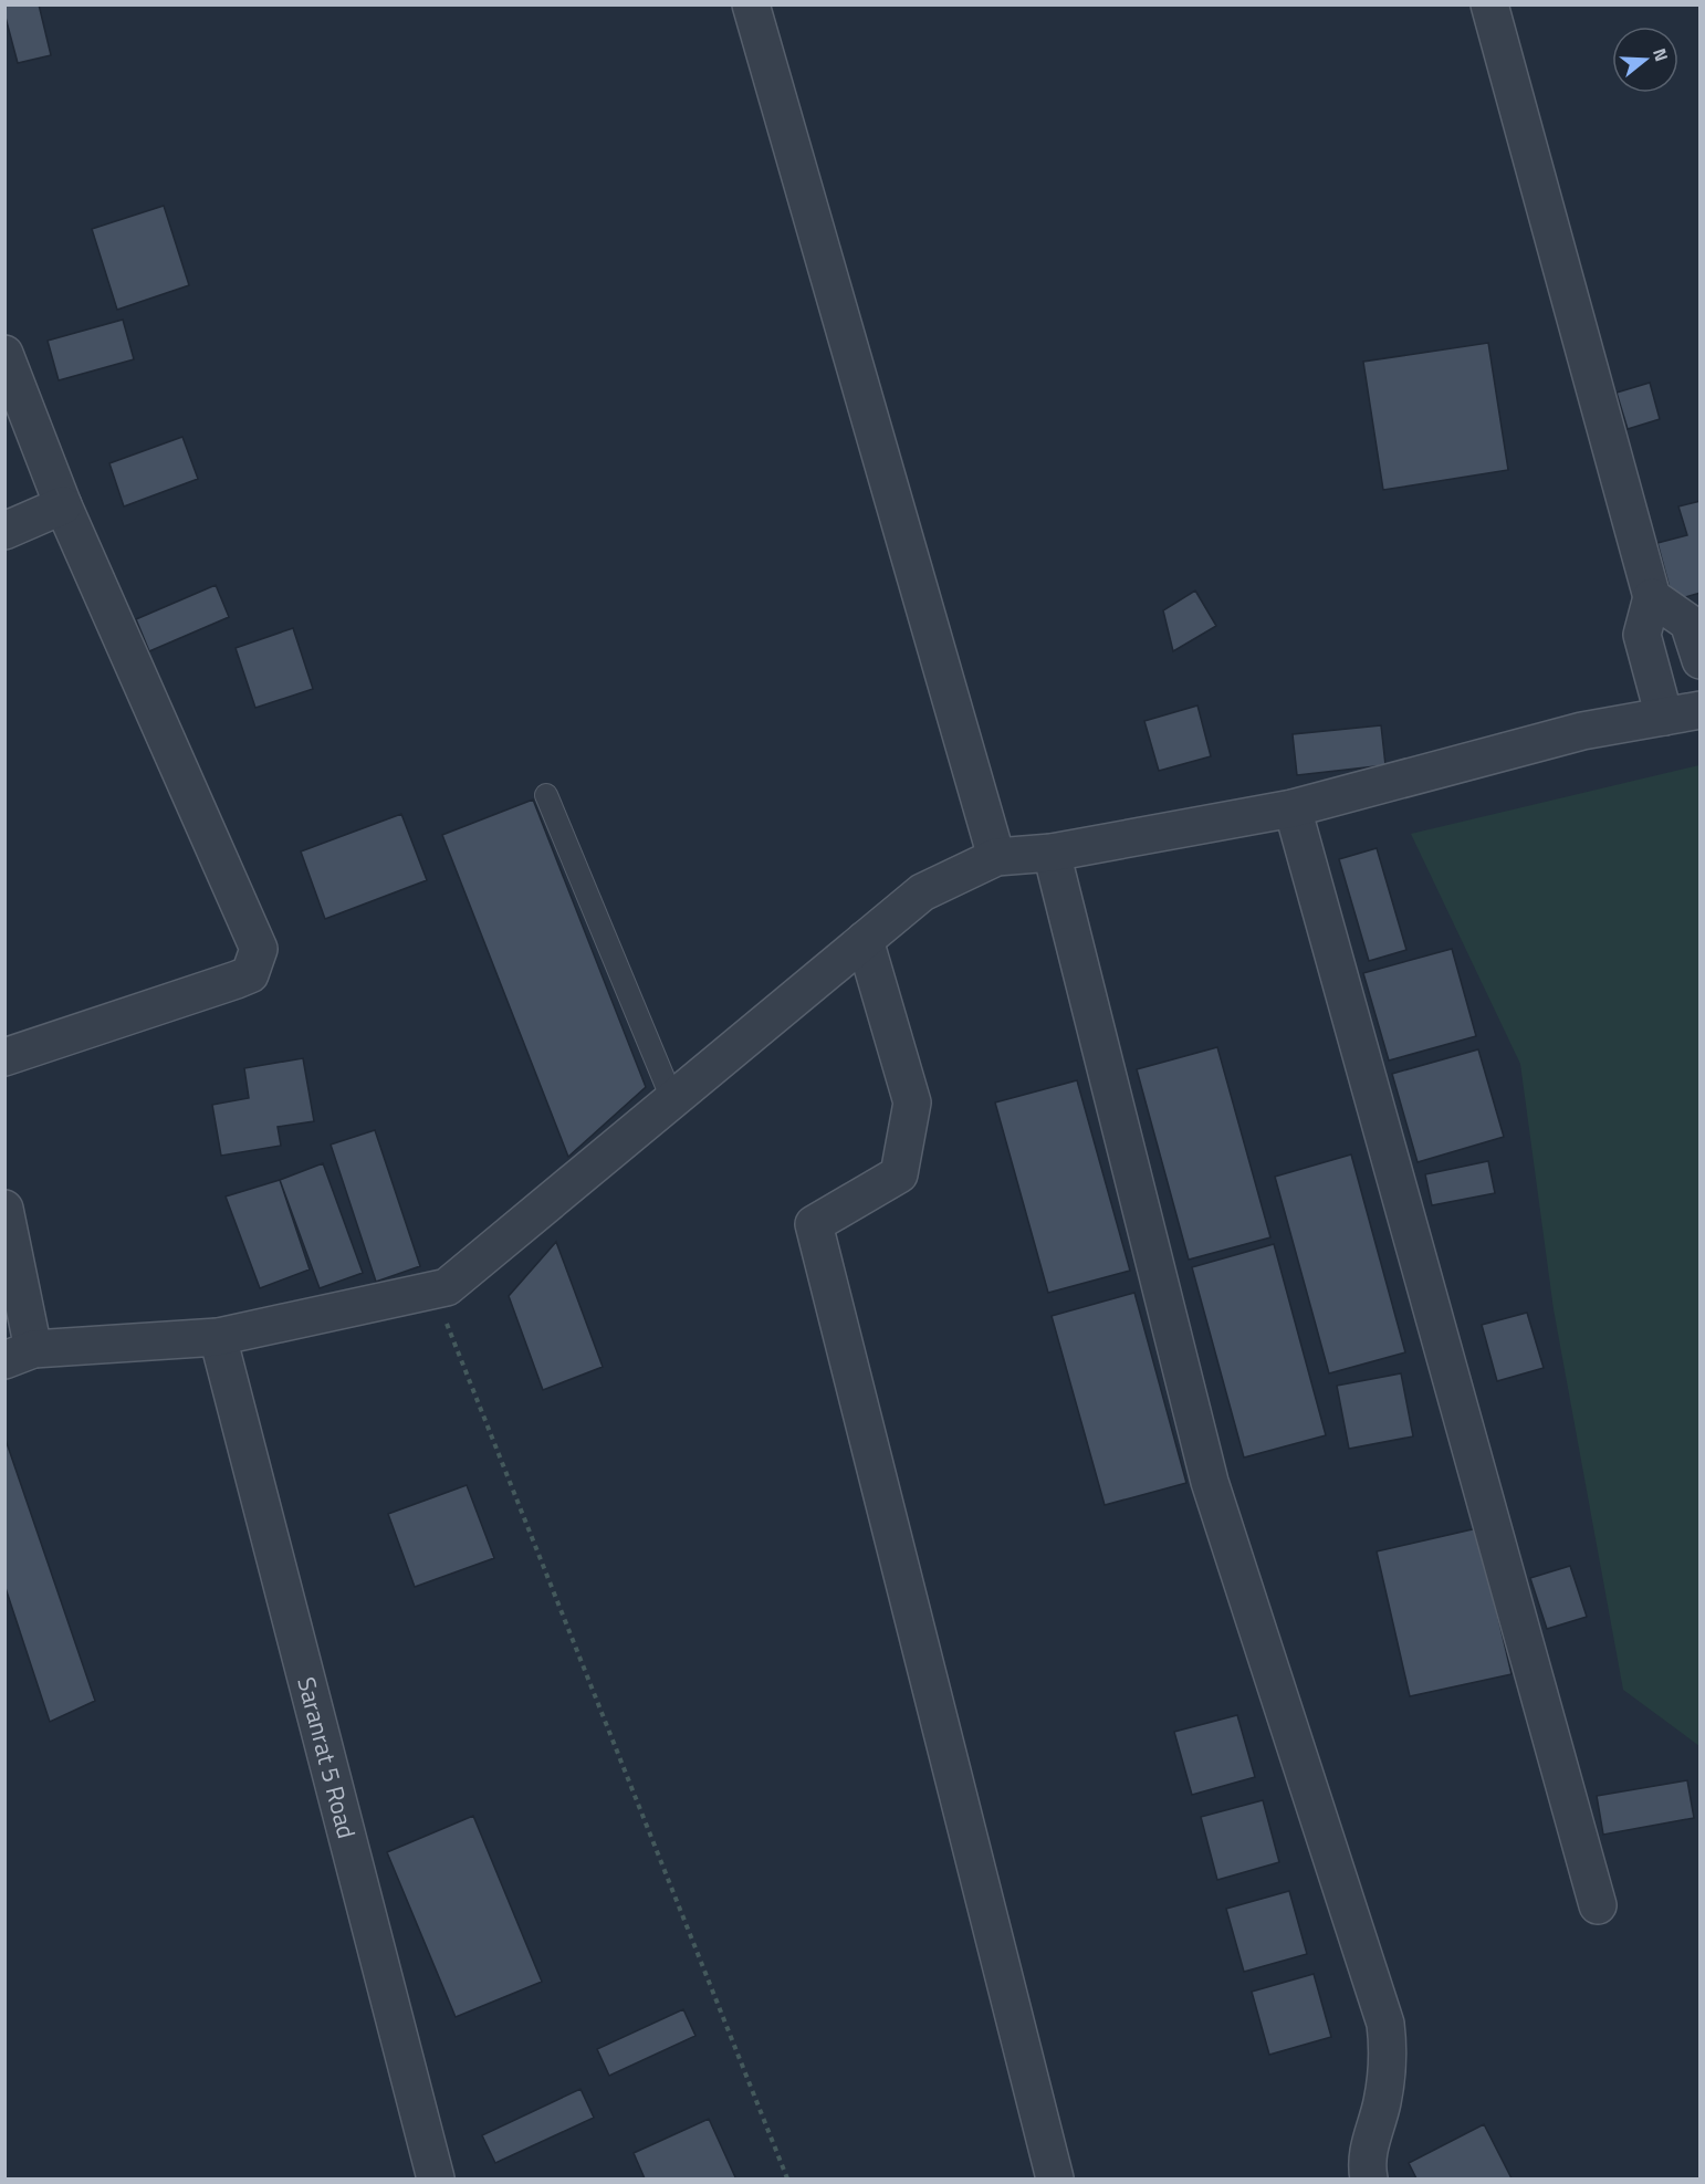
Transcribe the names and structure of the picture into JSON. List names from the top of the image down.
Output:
{
  "streets": {
    "street": ["Saranrat 5 Road"]
  },
  "north": "right"
}
